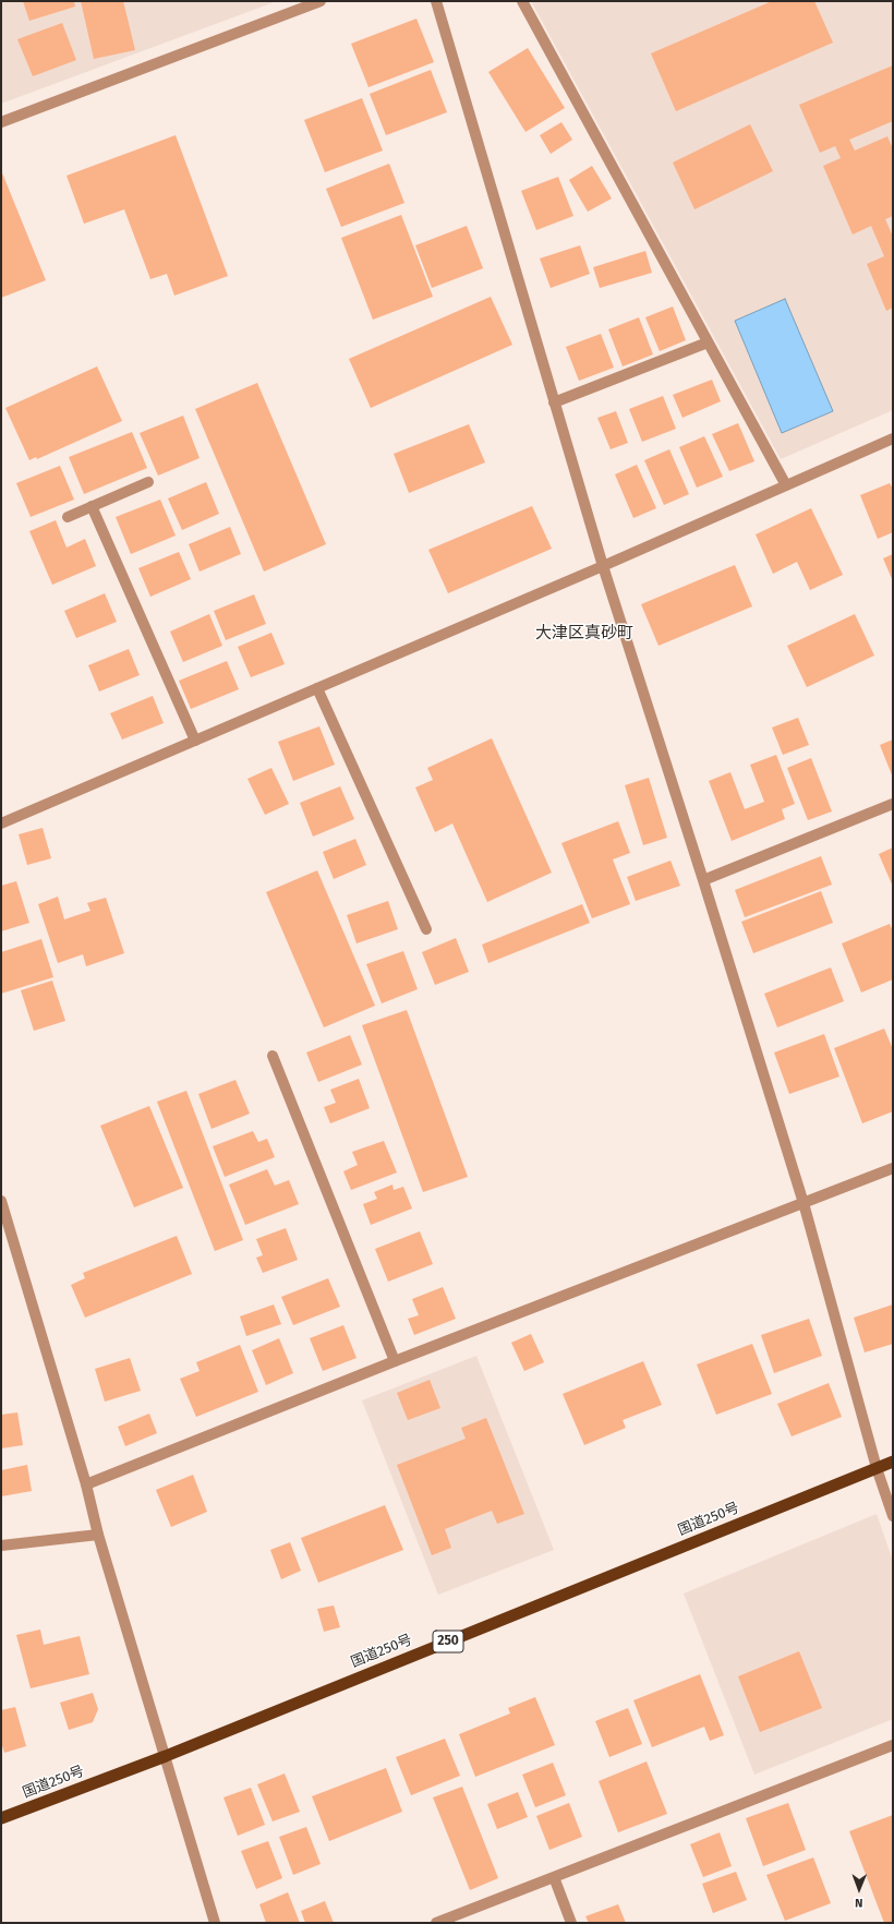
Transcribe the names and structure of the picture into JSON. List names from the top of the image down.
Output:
{
  "streets": {
    "highway": ["国道250号", "250"]
  },
  "districts": ["大津区真砂町"],
  "north": "bottom"
}
